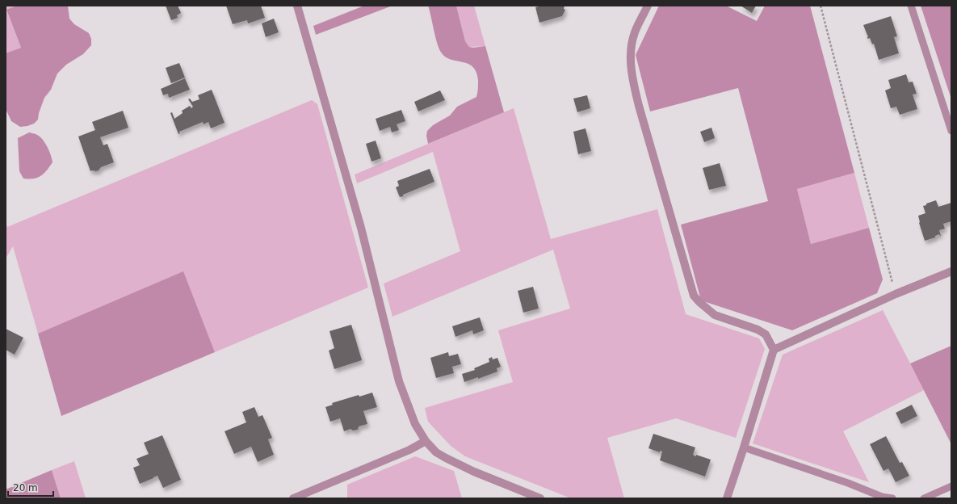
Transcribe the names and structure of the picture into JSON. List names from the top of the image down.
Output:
{
  "scale_bar": "20 m"
}
